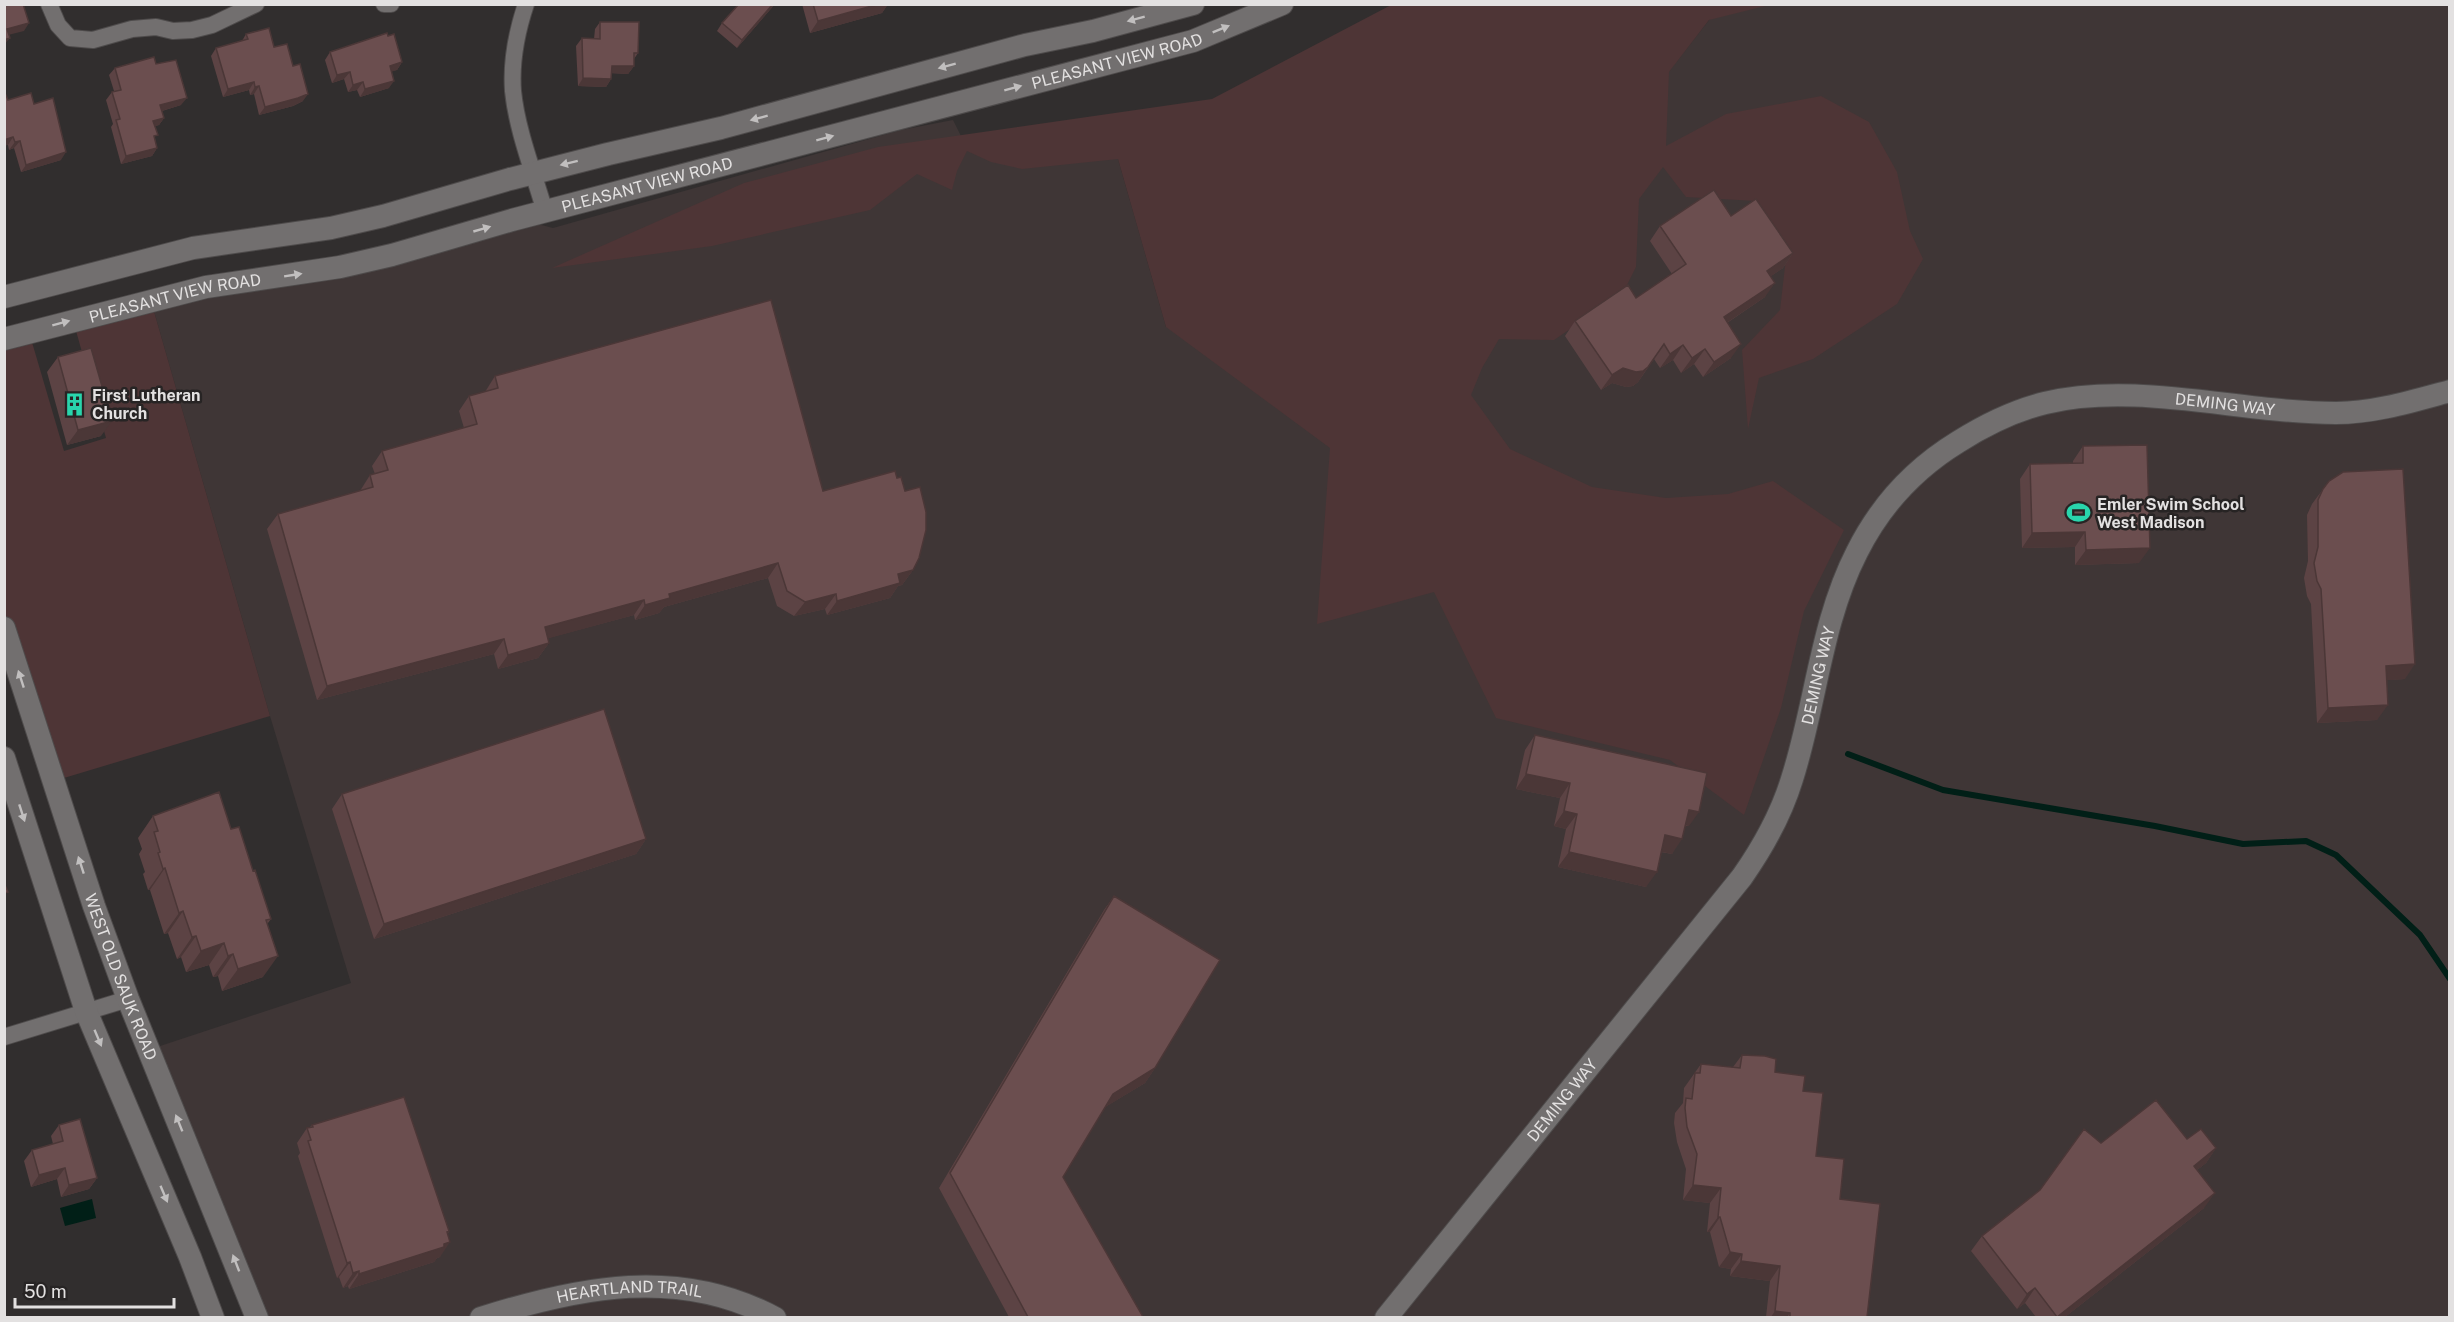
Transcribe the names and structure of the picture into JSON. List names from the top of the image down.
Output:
{
  "streets": {
    "street": [
      "PLEASANT VIEW ROAD",
      "DEMING WAY",
      "WEST OLD SAUK ROAD",
      "HEARTLAND TRAIL"
    ]
  },
  "places": {
    "building": ["First Lutheran Church"],
    "sports": ["Emler Swim School West Madison"]
  },
  "scale_bar": "50 m"
}
